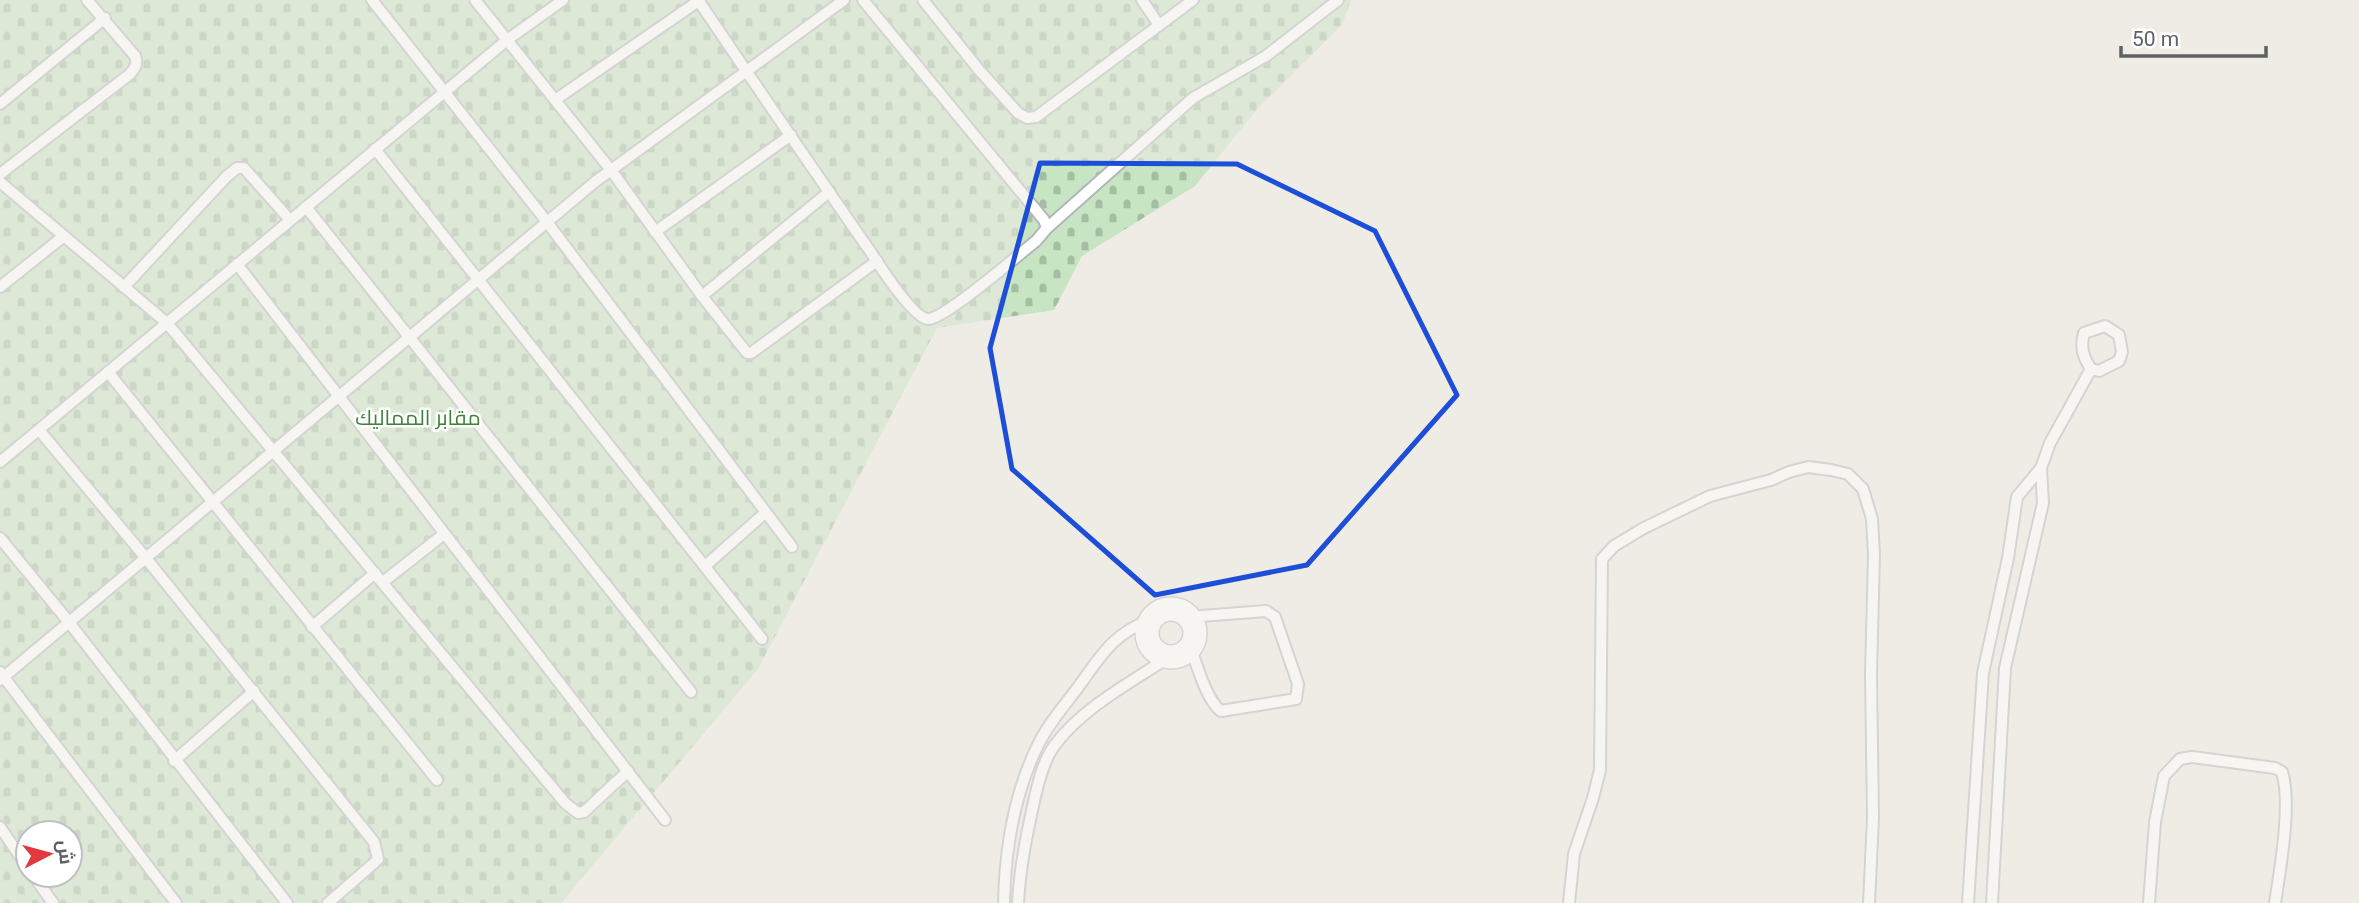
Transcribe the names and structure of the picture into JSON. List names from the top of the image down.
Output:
{
  "parks": ["مقابر المماليك"],
  "scale_bar": "50 m",
  "north": "right"
}
